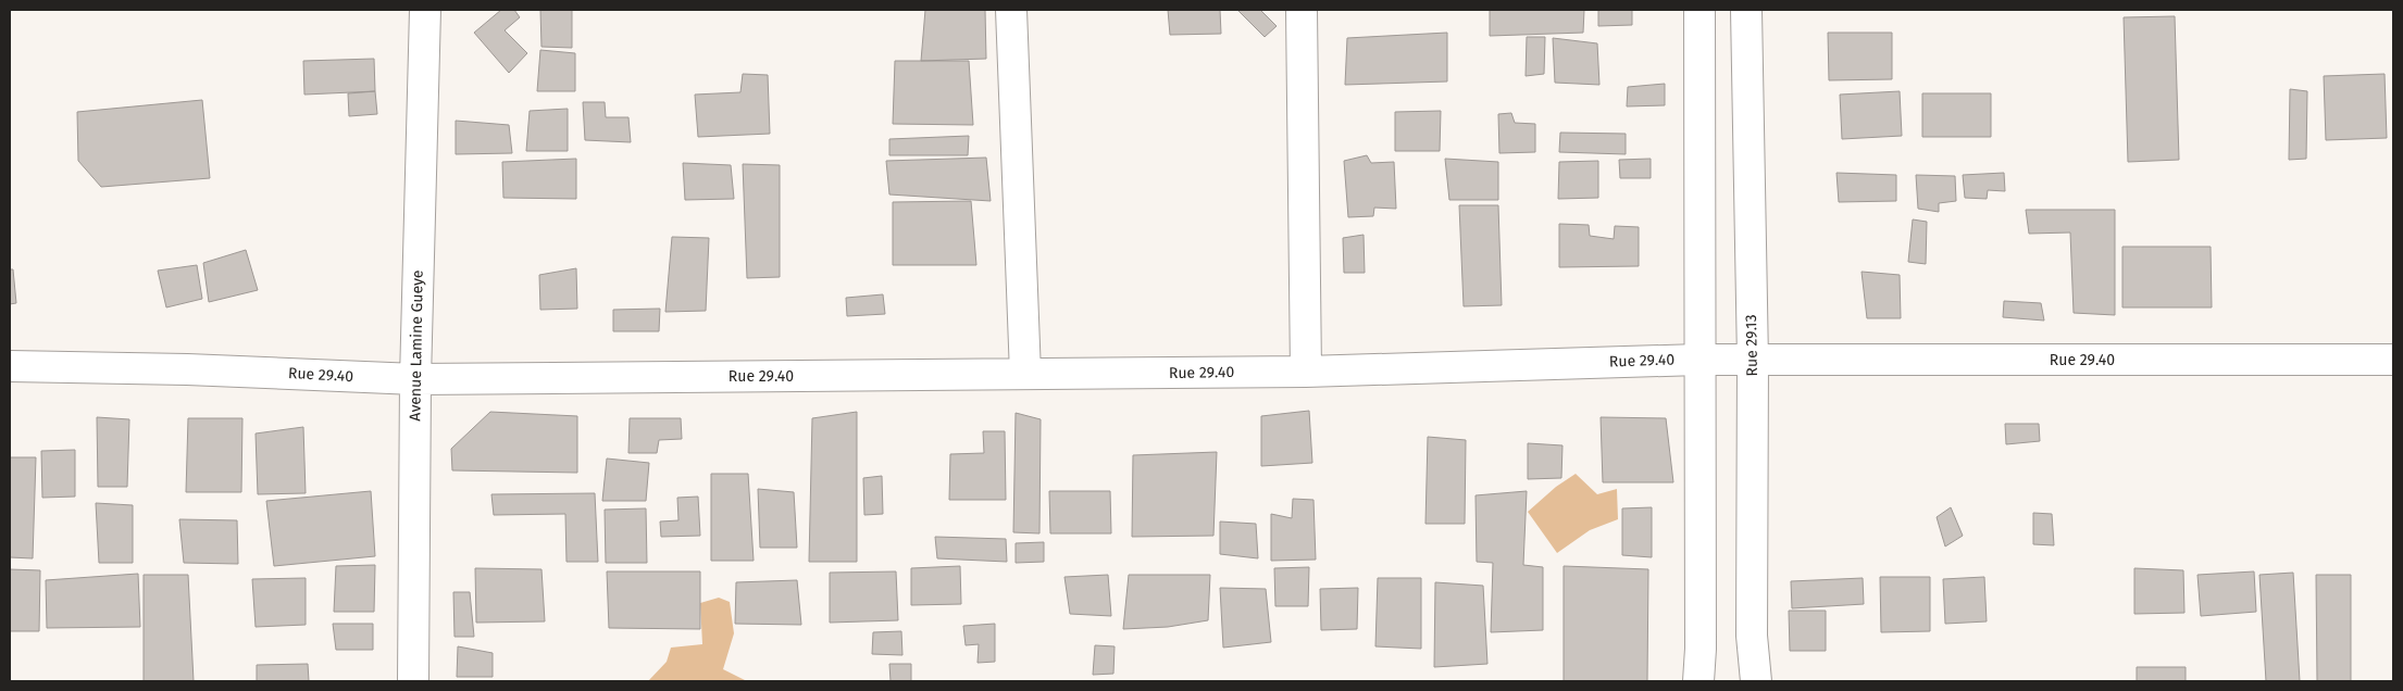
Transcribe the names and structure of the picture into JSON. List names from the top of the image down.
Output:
{
  "streets": {
    "street": ["Avenue Lamine Gueye", "Rue 29.13", "Rue 29.40"]
  },
  "crossings": [
    ["Avenue Lamine Gueye", "Rue 29.40"],
    ["Rue 29.13", "Rue 29.40"]
  ]
}
